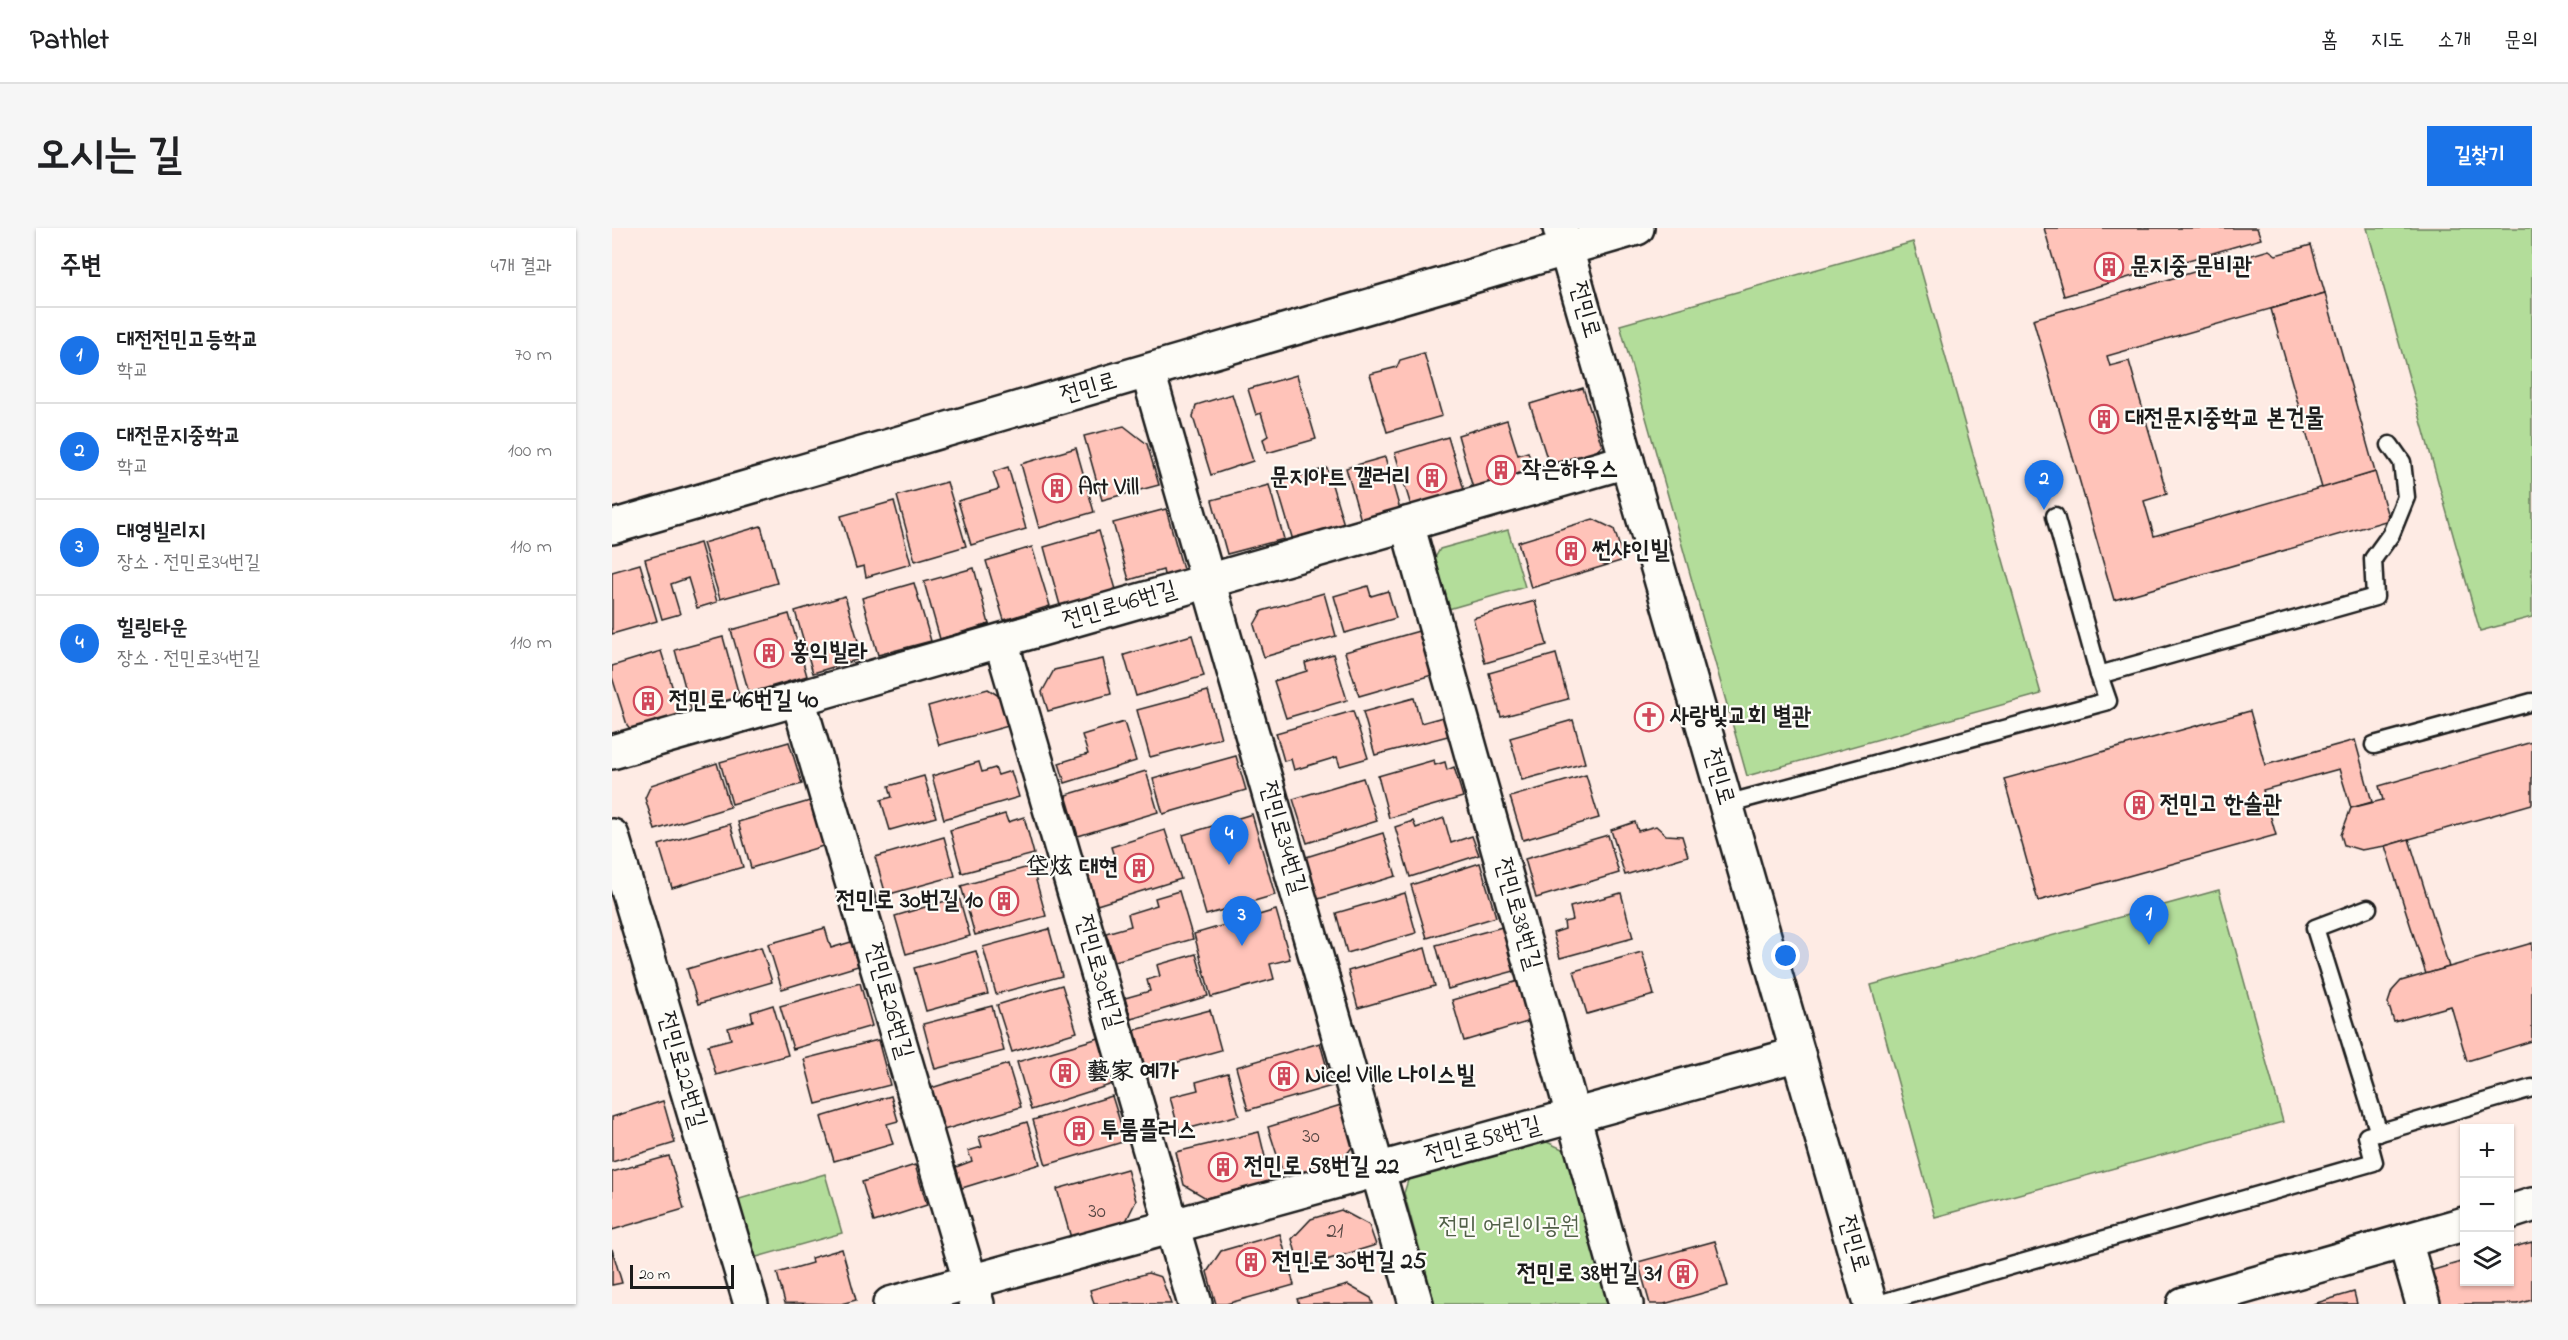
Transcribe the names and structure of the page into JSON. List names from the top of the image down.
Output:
{
  "streets": {
    "street": [
      "전민로",
      "전민로46번길",
      "전민로34번길",
      "전민로38번길",
      "전민로30번길",
      "전민로26번길",
      "전민로22번길",
      "전민로58번길"
    ]
  },
  "crossings": [
    ["전민로", "전민로46번길"],
    ["전민로", "전민로34번길"],
    ["전민로", "전민로58번길"],
    ["전민로46번길", "전민로34번길"],
    ["전민로46번길", "전민로38번길"],
    ["전민로46번길", "전민로30번길"],
    ["전민로46번길", "전민로26번길"],
    ["전민로34번길", "전민로58번길"],
    ["전민로38번길", "전민로58번길"],
    ["전민로30번길", "전민로58번길"],
    ["전민로26번길", "전민로58번길"]
  ],
  "parks": ["전민 어린이공원"],
  "places": {
    "building": [
      "문지중 문비관",
      "대전문지중학교 본건물",
      "작은하우스",
      "문지아트 갤러리",
      "Art Vill",
      "썬샤인빌",
      "홍익빌라",
      "전민로 46번길 40",
      "전민고 한솔관",
      "垈炫 대현",
      "전민로 30번길 10",
      "藝家 예가",
      "Nice! Ville 나이스빌",
      "투룸플러스",
      "전민로 58번길 22",
      "전민로 30번길 25",
      "전민로 38번길 31"
    ],
    "church": ["사랑빛교회 별관"]
  },
  "house_numbers": ["30", "30", "21"],
  "scale_bar": "20 m",
  "page": {
    "header": "Pathlet",
    "nav": [
      "홈",
      "지도",
      "소개",
      "문의"
    ],
    "title": "오시는 길",
    "buttons": "길찾기",
    "heading": ["주변", "4개 결과"],
    "list": [
      {
        "mark": "1",
        "name": "대전전민고등학교",
        "note": "학교",
        "value": "70 m"
      },
      {
        "mark": "2",
        "name": "대전문지중학교",
        "note": "학교",
        "value": "100 m"
      },
      {
        "mark": "3",
        "name": "대영빌리지",
        "note": "장소 · 전민로34번길",
        "value": "110 m"
      },
      {
        "mark": "4",
        "name": "힐링타운",
        "note": "장소 · 전민로34번길",
        "value": "110 m"
      }
    ],
    "pins": [
      "2",
      "4",
      "1",
      "3"
    ],
    "map_buttons": ["+", "−"],
    "scale": "20 m"
  }
}
